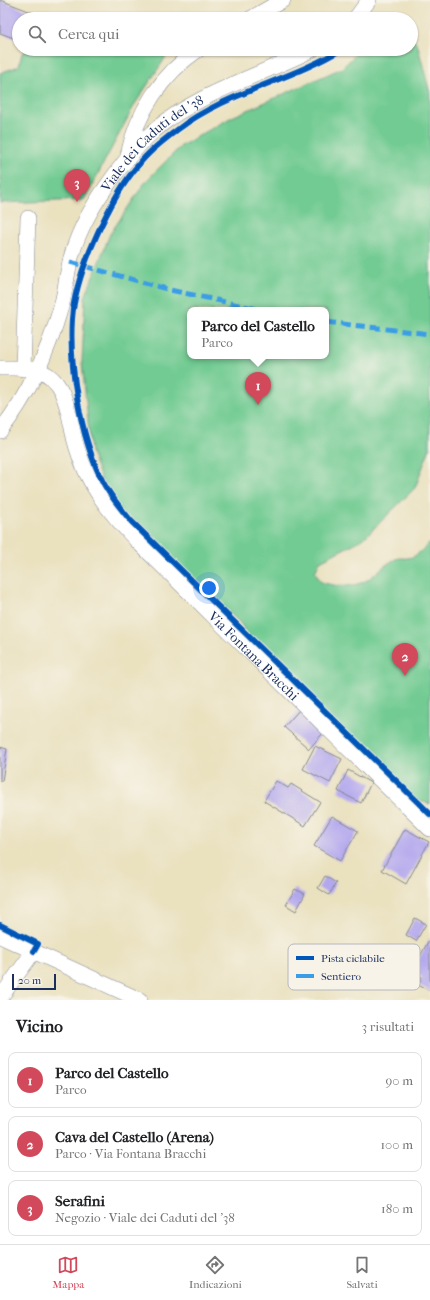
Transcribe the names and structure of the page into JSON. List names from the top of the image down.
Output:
{
  "streets": {
    "street": ["Viale dei Caduti del '38", "Via Fontana Bracchi"]
  },
  "crossings": [
    ["Viale dei Caduti del '38", "Via Fontana Bracchi"]
  ],
  "legend": ["Pista ciclabile", "Sentiero"],
  "scale_bar": "20 m",
  "page": {
    "search": "Cerca qui",
    "pins": ["3", "1", "2"],
    "popup": ["Parco del Castello", "Parco"],
    "scale": "20 m",
    "heading": ["Vicino", "3 risultati"],
    "list": [
      {
        "mark": "1",
        "name": "Parco del Castello",
        "note": "Parco",
        "value": "90 m"
      },
      {
        "mark": "2",
        "name": "Cava del Castello (Arena)",
        "note": "Parco · Via Fontana Bracchi",
        "value": "100 m"
      },
      {
        "mark": "3",
        "name": "Serafini",
        "note": "Negozio · Viale dei Caduti del '38",
        "value": "180 m"
      }
    ],
    "nav": ["Mappa", "Indicazioni", "Salvati"]
  }
}
